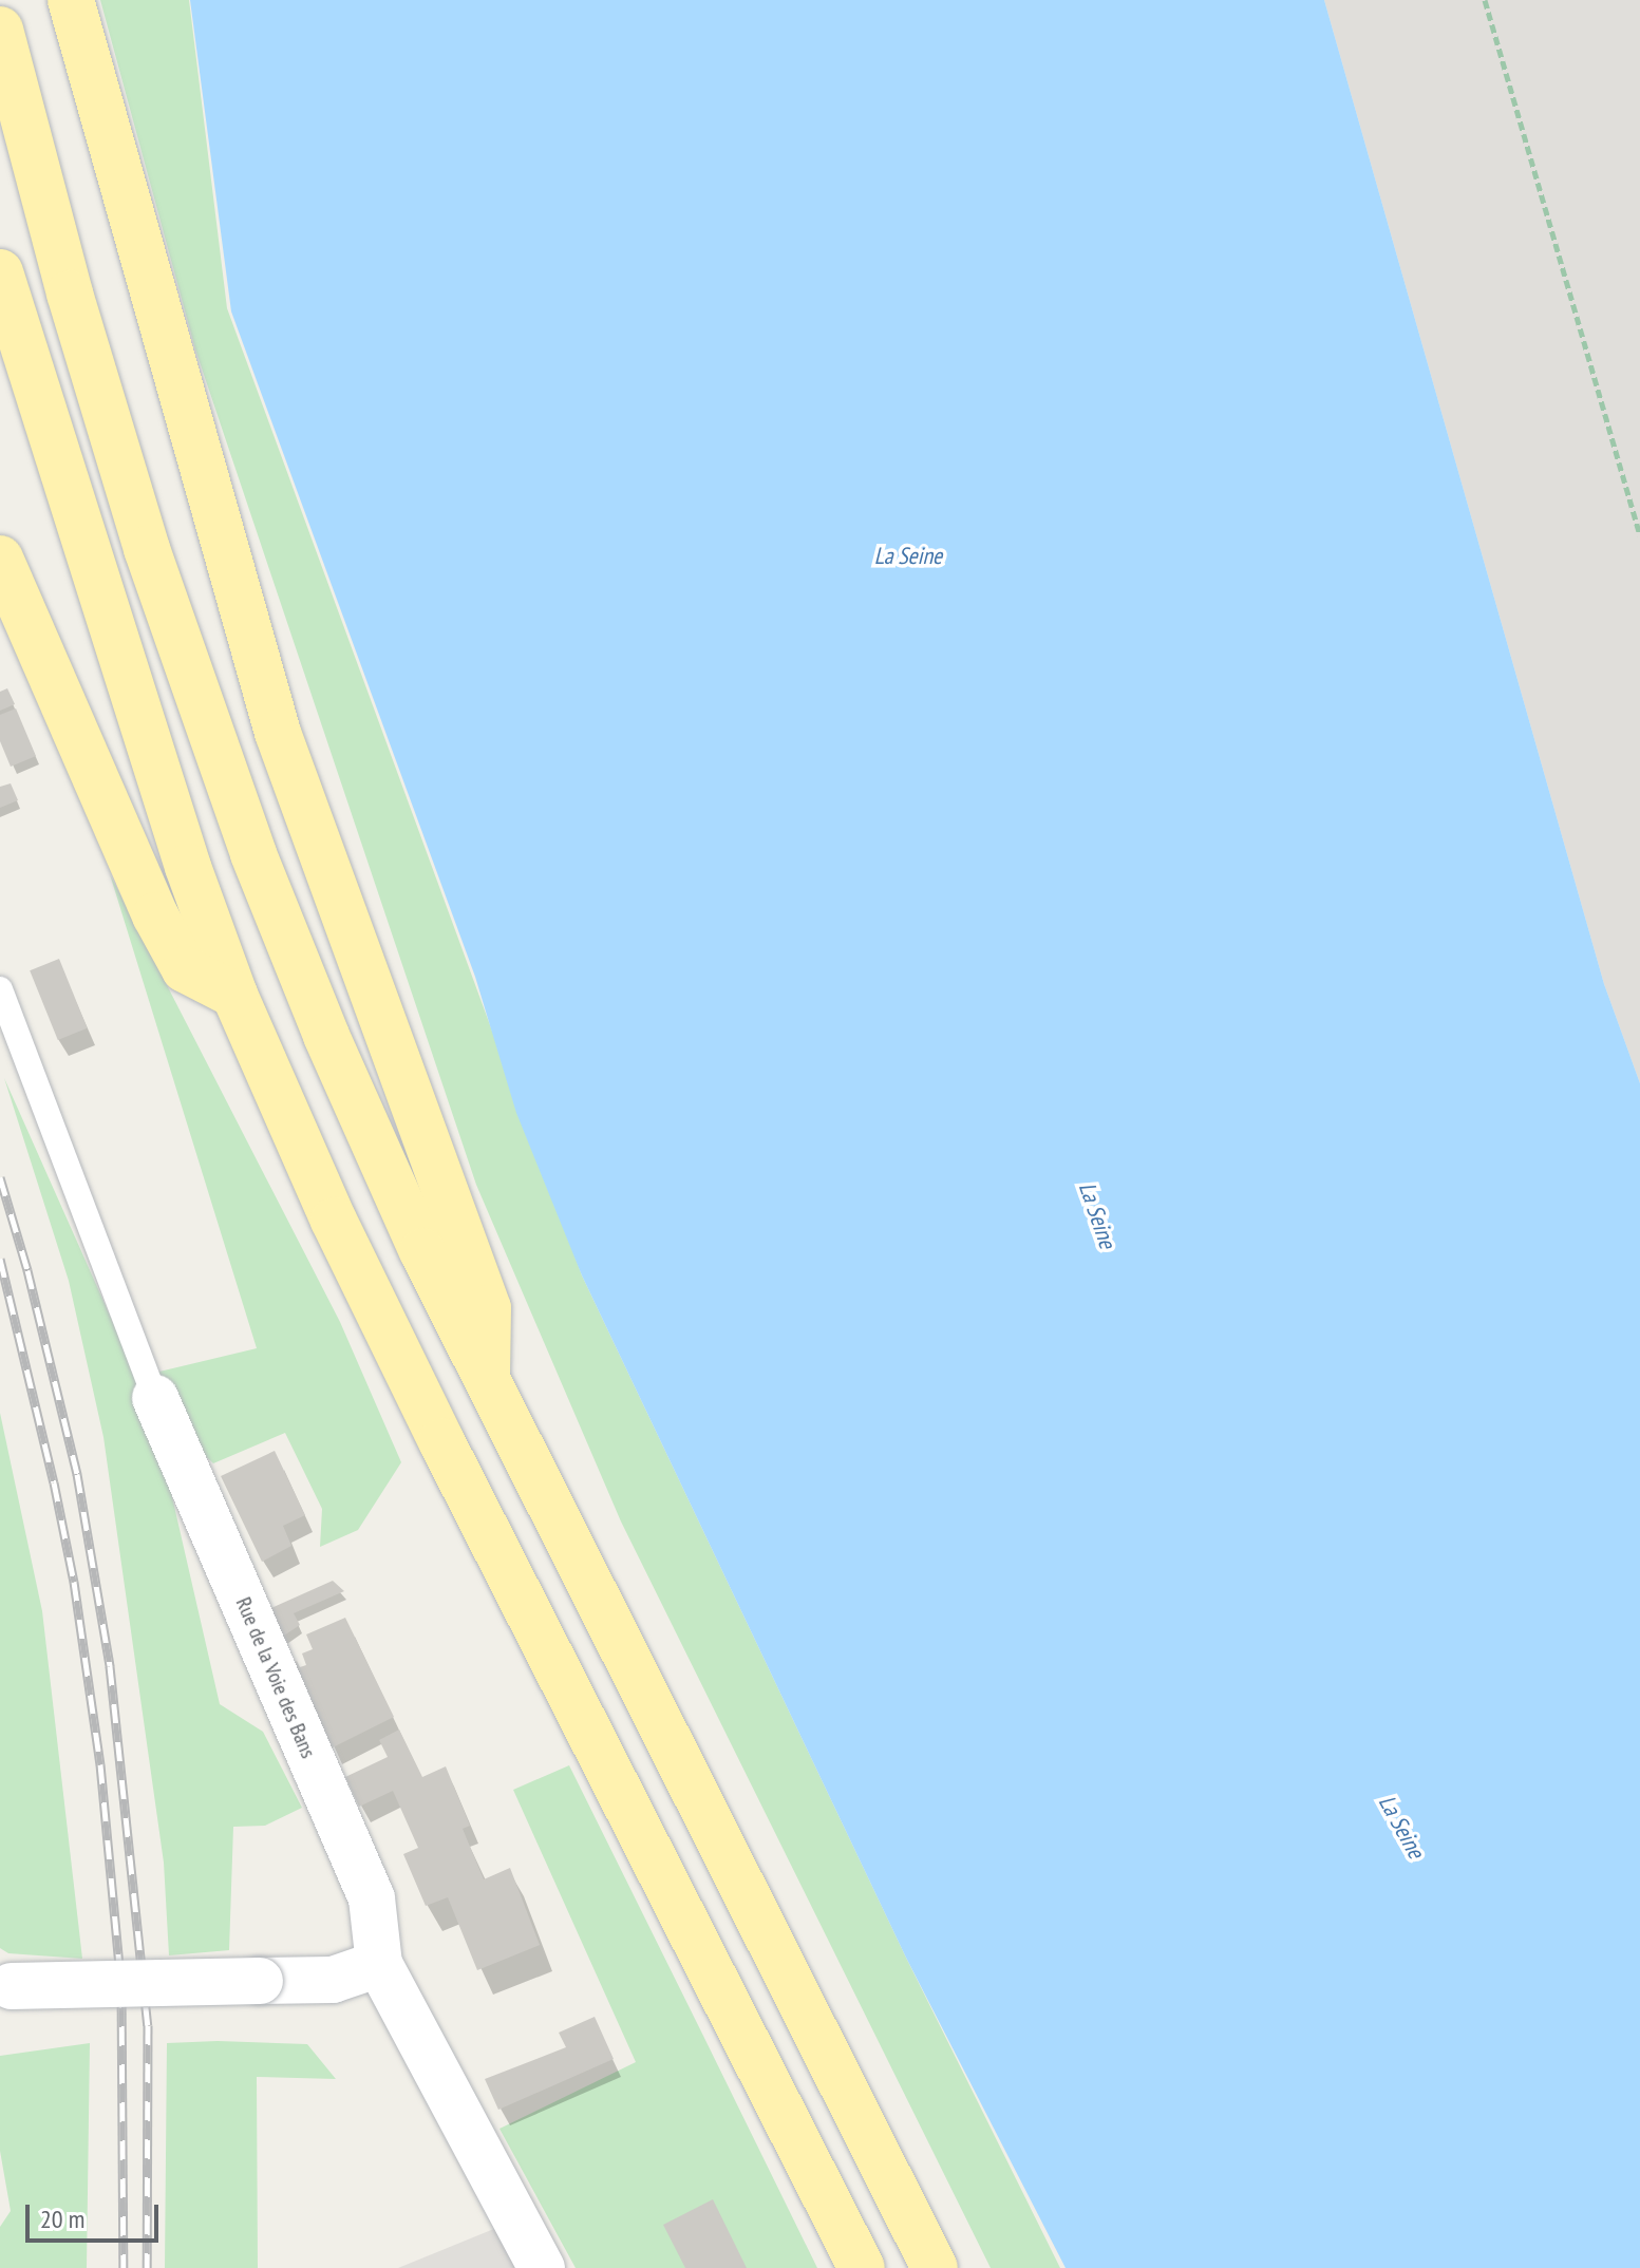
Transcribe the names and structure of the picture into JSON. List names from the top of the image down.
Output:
{
  "streets": {
    "street": ["Rue de la Voie des Bans"]
  },
  "water": ["La Seine"],
  "scale_bar": "20 m"
}
